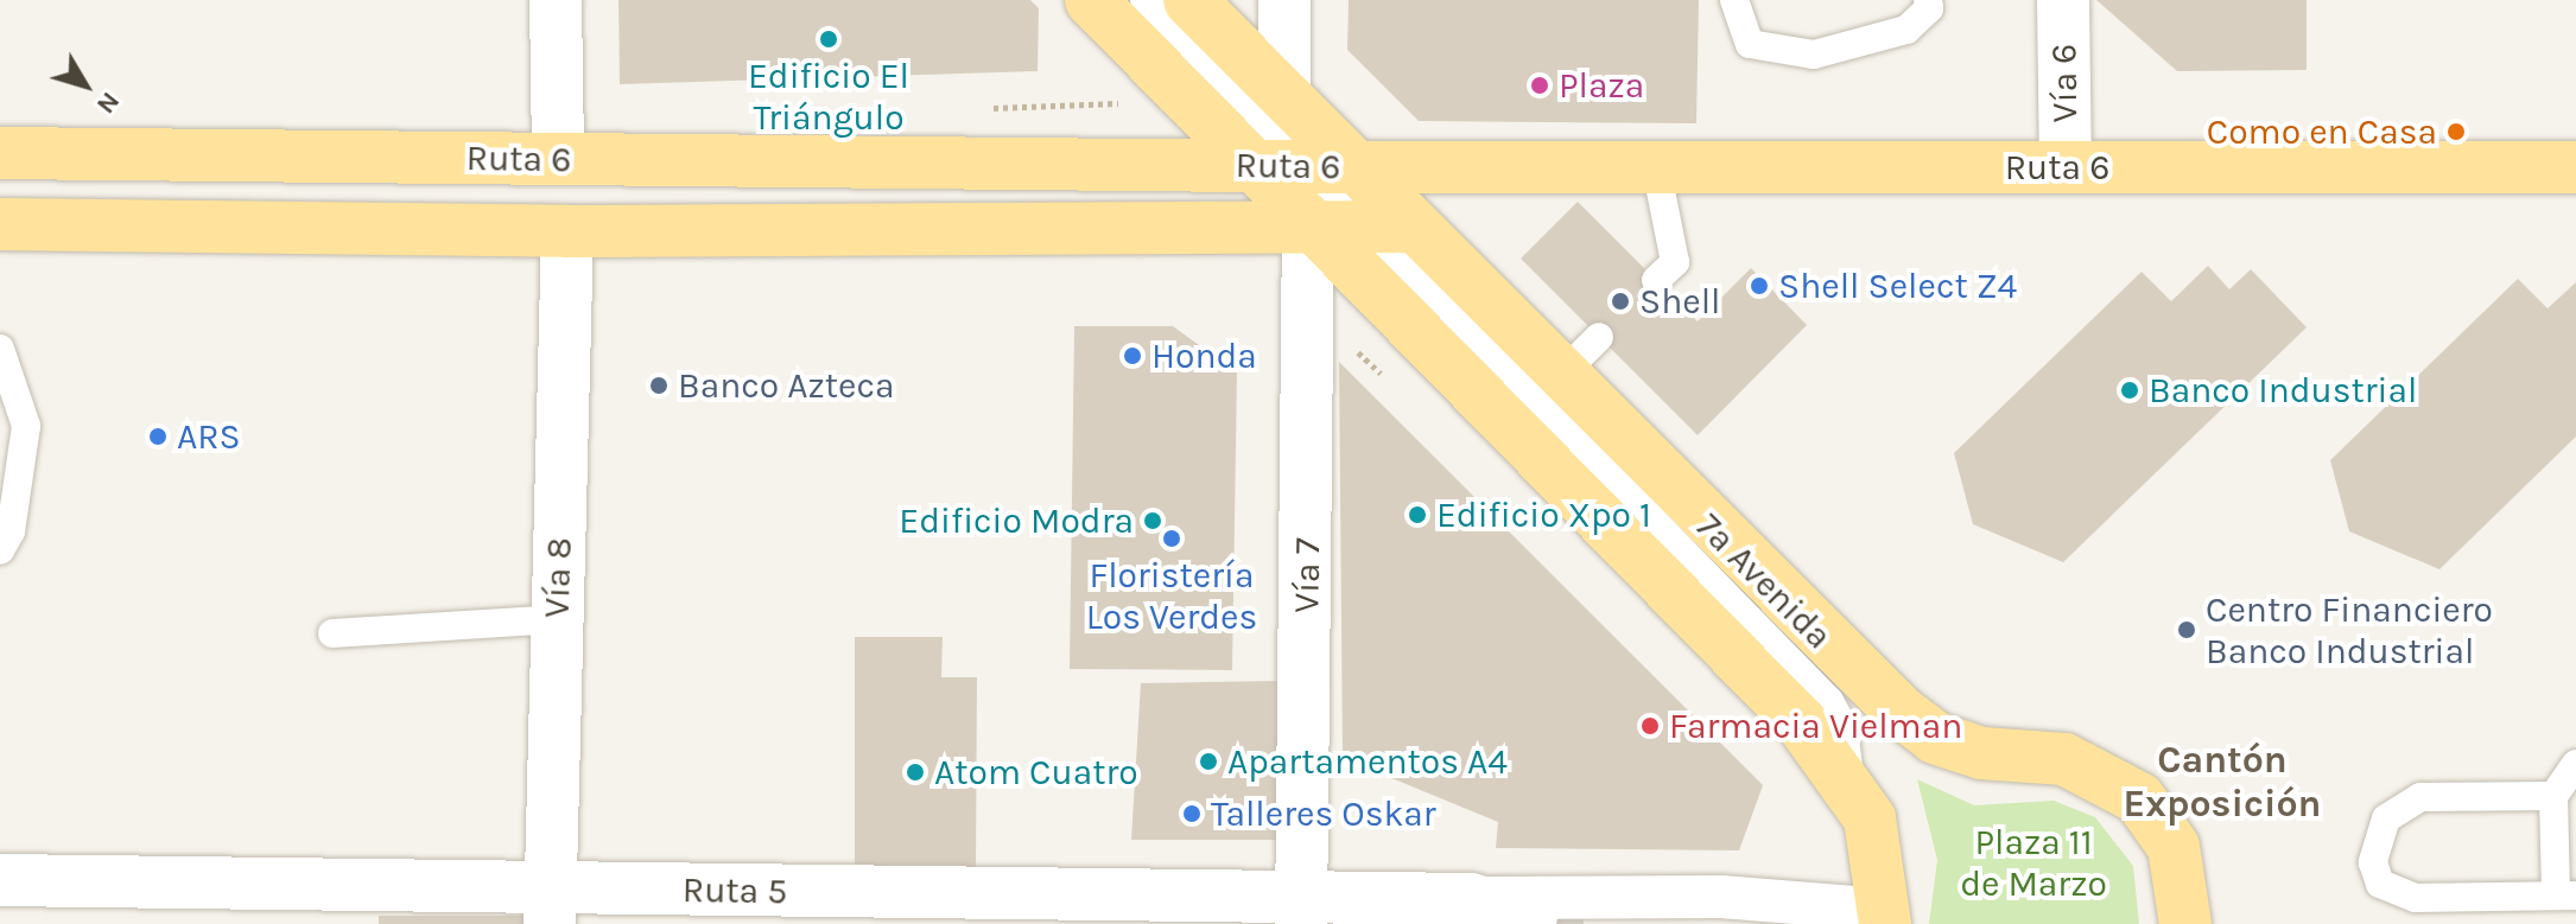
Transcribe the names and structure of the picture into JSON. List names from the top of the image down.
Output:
{
  "streets": {
    "main road": ["Ruta 6", "7a Avenida"],
    "street": [
      "Vía 6",
      "Vía 7",
      "Vía 8",
      "Ruta 5"
    ]
  },
  "crossings": [
    ["Vía 6", "Ruta 6"],
    ["Ruta 6", "Vía 7"],
    ["Ruta 6", "Vía 8"],
    ["Ruta 6", "7a Avenida"],
    ["Vía 7", "7a Avenida"],
    ["Vía 7", "Ruta 5"],
    ["Vía 8", "Ruta 5"],
    ["7a Avenida", "Ruta 5"]
  ],
  "districts": ["Cantón Exposición"],
  "parks": ["Plaza 11 de Marzo"],
  "places": [
    "Edificio El Triángulo",
    "Plaza",
    "Como en Casa",
    "Shell Select Z4",
    "Shell",
    "Honda",
    "Banco Azteca",
    "Banco Industrial",
    "ARS",
    "Edificio Xpo 1",
    "Edificio Modra",
    "Floristería Los Verdes",
    "Centro Financiero Banco Industrial",
    "Farmacia Vielman",
    "Apartamentos A4",
    "Atom Cuatro",
    "Talleres Oskar"
  ],
  "north": "bottom right"
}
